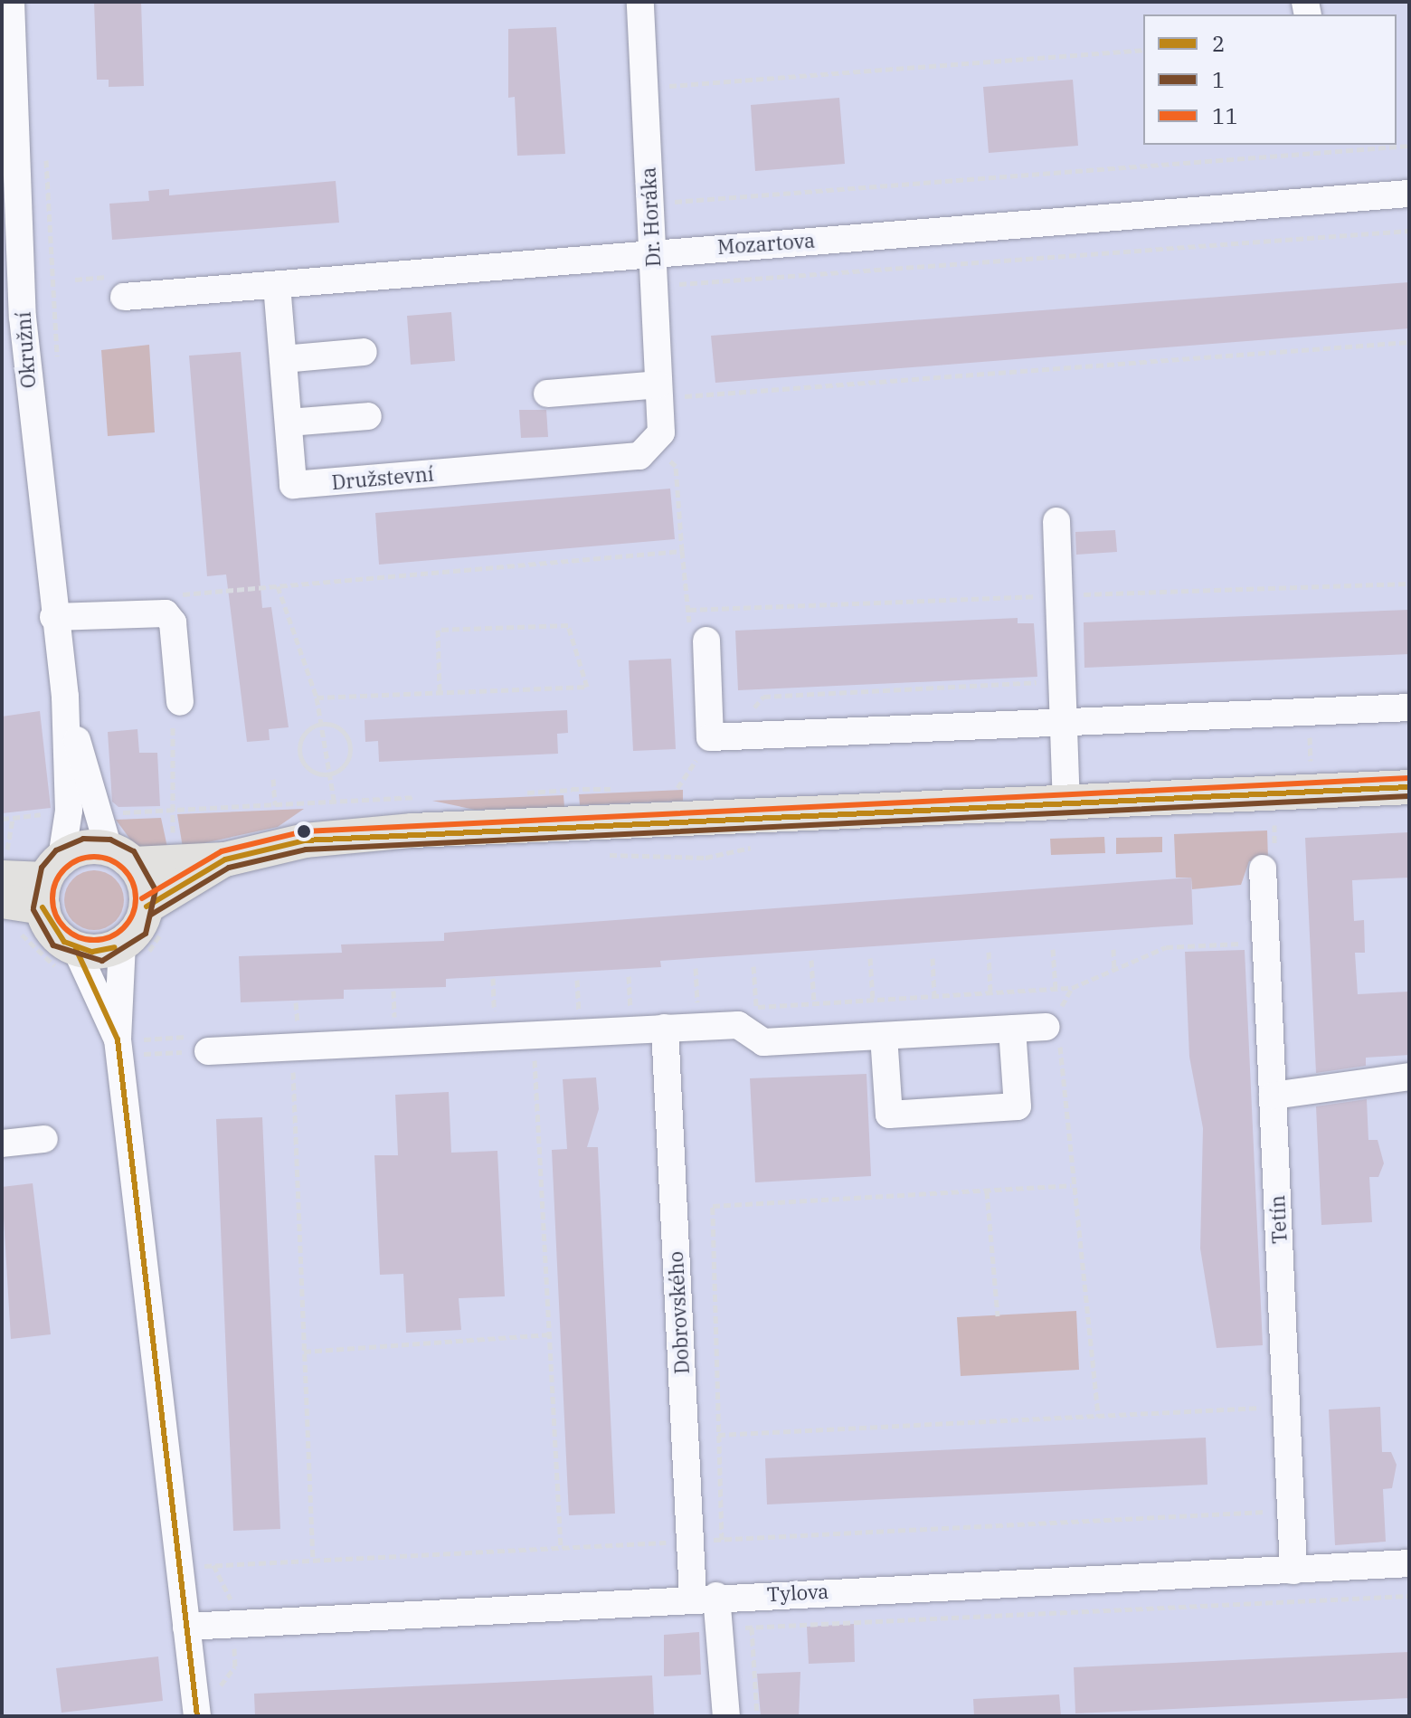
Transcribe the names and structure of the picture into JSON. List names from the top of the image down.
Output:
{
  "streets": {
    "street": [
      "Dr. Horáka",
      "Mozartova",
      "Okružní",
      "Družstevní",
      "Tetín",
      "Dobrovského",
      "Tylova"
    ]
  },
  "crossings": [
    ["Dr. Horáka", "Mozartova"],
    ["Dr. Horáka", "Družstevní"],
    ["Mozartova", "Družstevní"],
    ["Tetín", "Tylova"],
    ["Dobrovského", "Tylova"]
  ],
  "lines": ["transit line 11", "transit line 2", "transit line 1"],
  "legend": ["2", "1", "11"]
}
